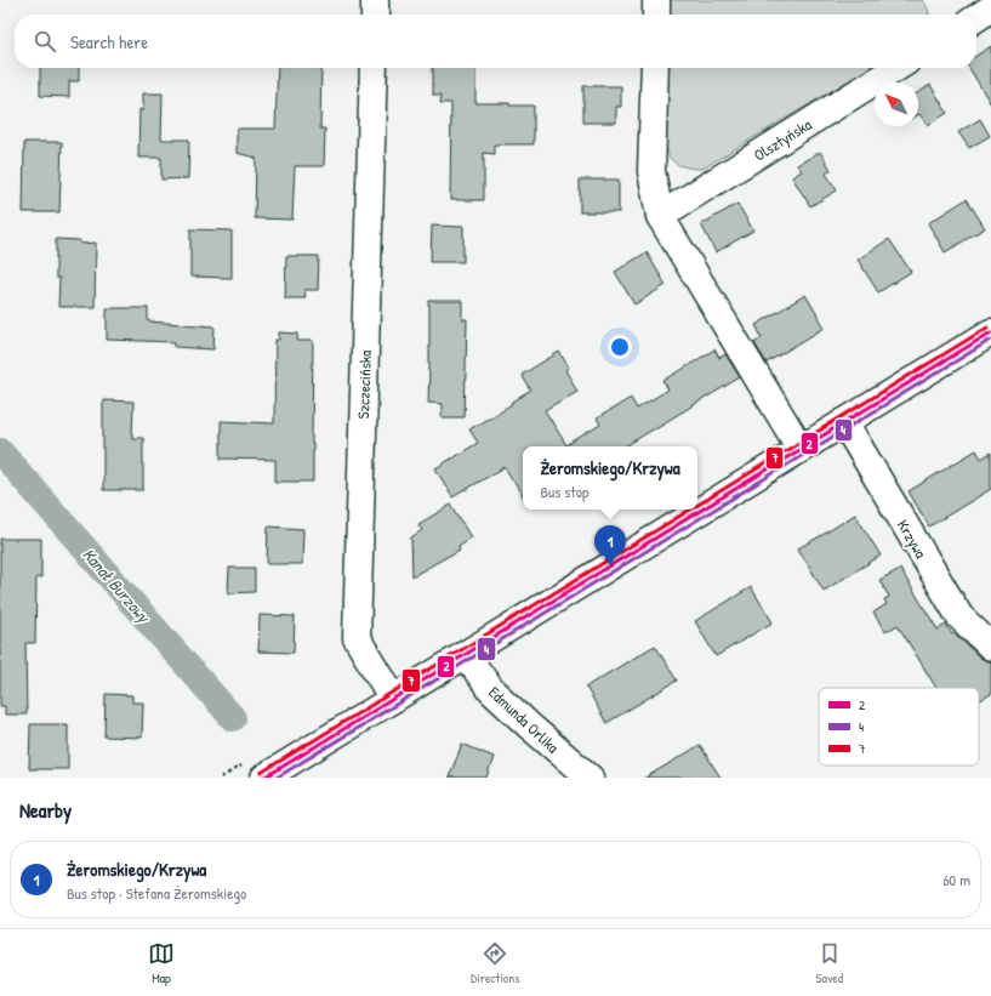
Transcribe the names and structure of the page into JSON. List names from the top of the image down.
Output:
{
  "streets": {
    "street": [
      "Olsztyńska",
      "Szczecińska",
      "Krzywa",
      "Edmunda Orlika"
    ]
  },
  "water": ["Kanał Burzowy"],
  "lines": ["transit line 7", "transit line 2", "transit line 4"],
  "legend": ["2", "4", "7"],
  "north": "top left",
  "page": {
    "search": "Search here",
    "popup": ["Żeromskiego/Krzywa", "Bus stop"],
    "pins": "1",
    "heading": "Nearby",
    "list": [
      {
        "mark": "1",
        "name": "Żeromskiego/Krzywa",
        "note": "Bus stop · Stefana Żeromskiego",
        "value": "60 m"
      }
    ],
    "nav": ["Map", "Directions", "Saved"]
  }
}
